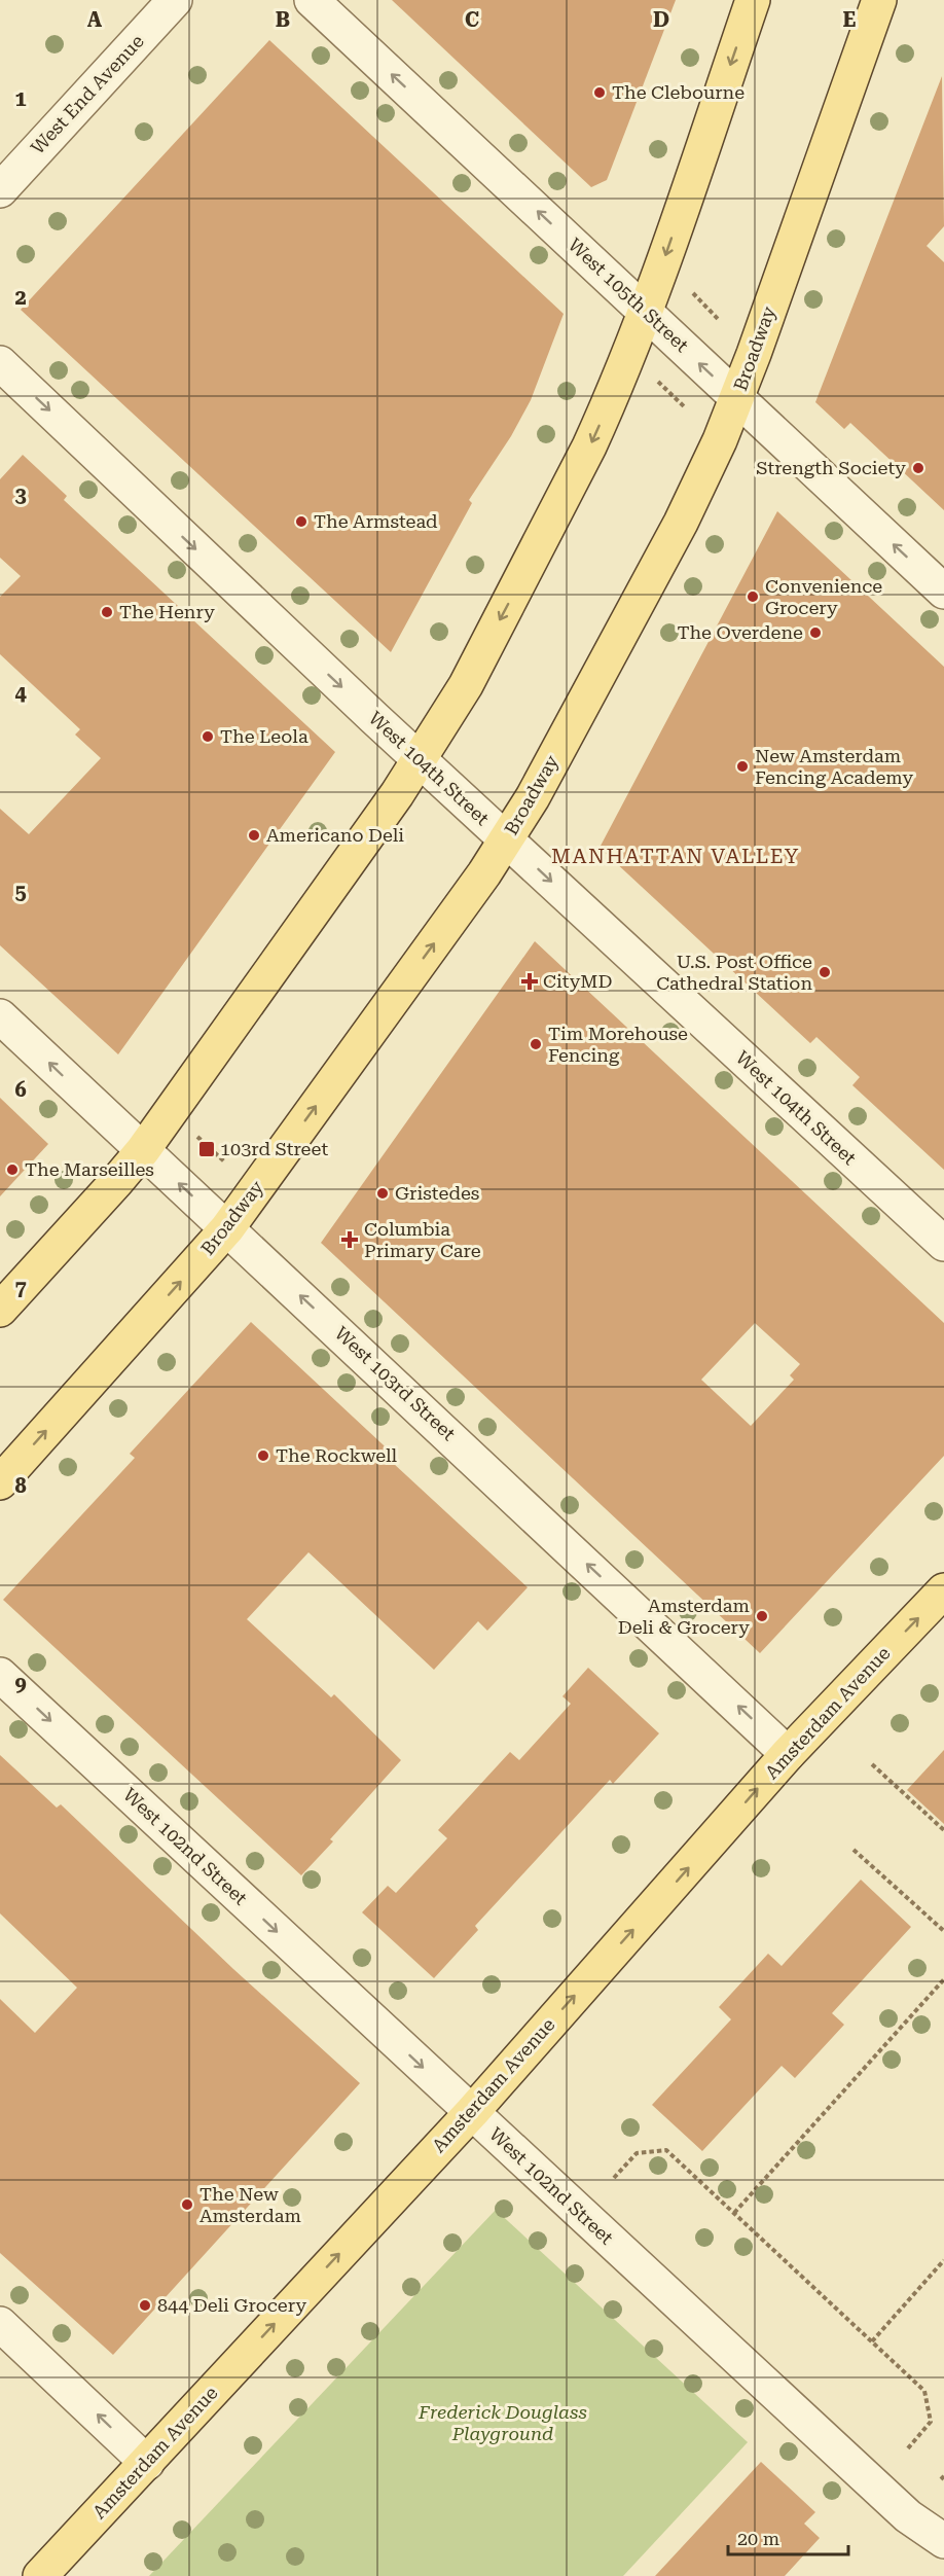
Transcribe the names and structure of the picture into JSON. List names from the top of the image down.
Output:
{
  "streets": {
    "main road": ["Broadway", "Amsterdam Avenue"],
    "street": [
      "West End Avenue",
      "West 105th Street",
      "West 104th Street",
      "West 103rd Street",
      "West 102nd Street"
    ]
  },
  "crossings": [
    ["West 105th Street", "Broadway"],
    ["Broadway", "West 104th Street"],
    ["Broadway", "West 103rd Street"],
    ["West 103rd Street", "Amsterdam Avenue"],
    ["Amsterdam Avenue", "West 102nd Street"]
  ],
  "one_way": [
    "West 105th Street",
    "West 104th Street",
    "West 103rd Street",
    "Amsterdam Avenue",
    "West 102nd Street"
  ],
  "districts": ["MANHATTAN VALLEY"],
  "parks": ["Frederick Douglass Playground"],
  "places": {
    "other": [
      "The Clebourne",
      "Strength Society",
      "The Armstead",
      "Convenience Grocery",
      "The Henry",
      "The Overdene",
      "The Leola",
      "New Amsterdam Fencing Academy",
      "Americano Deli",
      "U.S. Post Office Cathedral Station",
      "Tim Morehouse Fencing",
      "The Marseilles",
      "Gristedes",
      "The Rockwell",
      "Amsterdam Deli & Grocery",
      "The New Amsterdam",
      "844 Deli Grocery"
    ],
    "health": ["CityMD", "Columbia Primary Care"],
    "transit": ["103rd Street"]
  },
  "scale_bar": "20 m",
  "grid": {
    "columns": [
      "A",
      "B",
      "C",
      "D",
      "E"
    ],
    "rows": [
      "1",
      "2",
      "3",
      "4",
      "5",
      "6",
      "7",
      "8",
      "9"
    ]
  }
}
